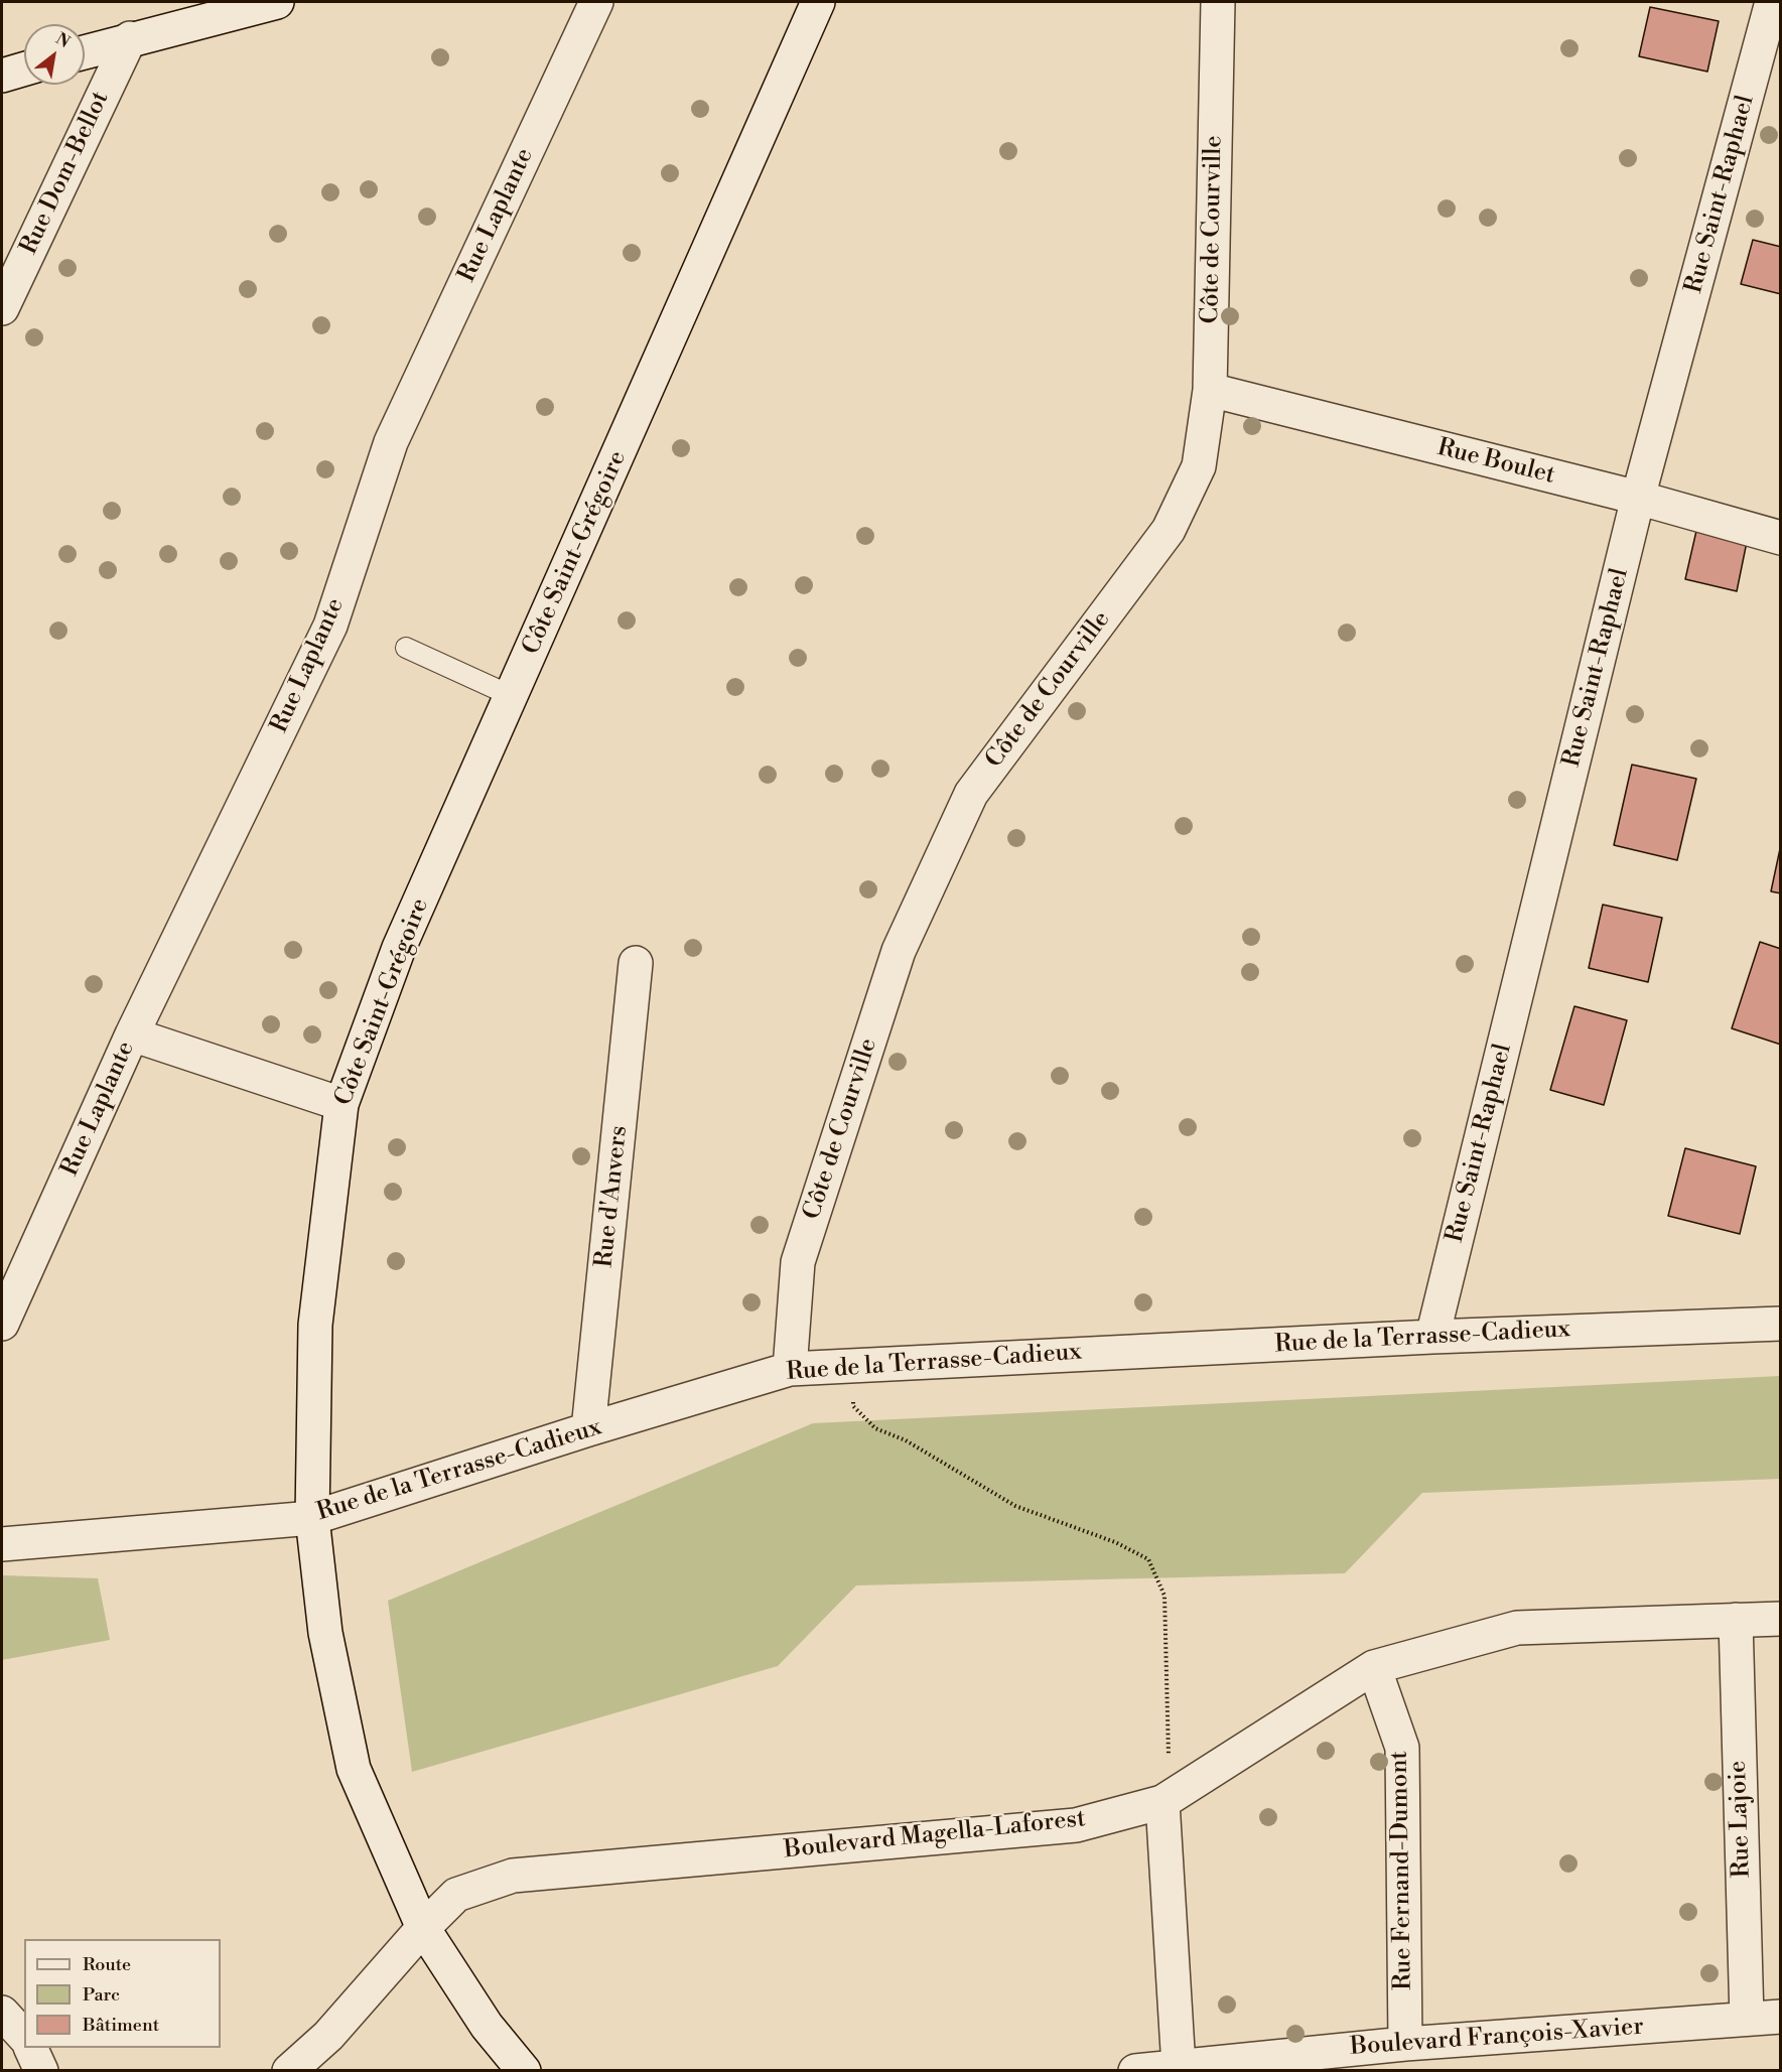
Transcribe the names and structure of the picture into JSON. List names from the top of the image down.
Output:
{
  "streets": {
    "street": [
      "Rue Dom-Bellot",
      "Rue Saint-Raphael",
      "Rue Laplante",
      "Côte de Courville",
      "Rue Boulet",
      "Côte Saint-Grégoire",
      "Rue d'Anvers",
      "Rue de la Terrasse-Cadieux",
      "Rue Lajoie",
      "Boulevard Magella-Laforest",
      "Rue Fernand-Dumont",
      "Boulevard François-Xavier"
    ]
  },
  "crossings": [
    ["Rue Saint-Raphael", "Rue Boulet"],
    ["Rue Saint-Raphael", "Rue de la Terrasse-Cadieux"],
    ["Côte de Courville", "Rue Boulet"],
    ["Côte de Courville", "Rue de la Terrasse-Cadieux"],
    ["Côte Saint-Grégoire", "Rue de la Terrasse-Cadieux"],
    ["Côte Saint-Grégoire", "Boulevard Magella-Laforest"],
    ["Rue d'Anvers", "Rue de la Terrasse-Cadieux"],
    ["Rue Lajoie", "Boulevard Magella-Laforest"],
    ["Rue Lajoie", "Boulevard François-Xavier"],
    ["Boulevard Magella-Laforest", "Rue Fernand-Dumont"],
    ["Rue Fernand-Dumont", "Boulevard François-Xavier"]
  ],
  "legend": ["Route", "Parc", "Bâtiment"],
  "north": "top right"
}
